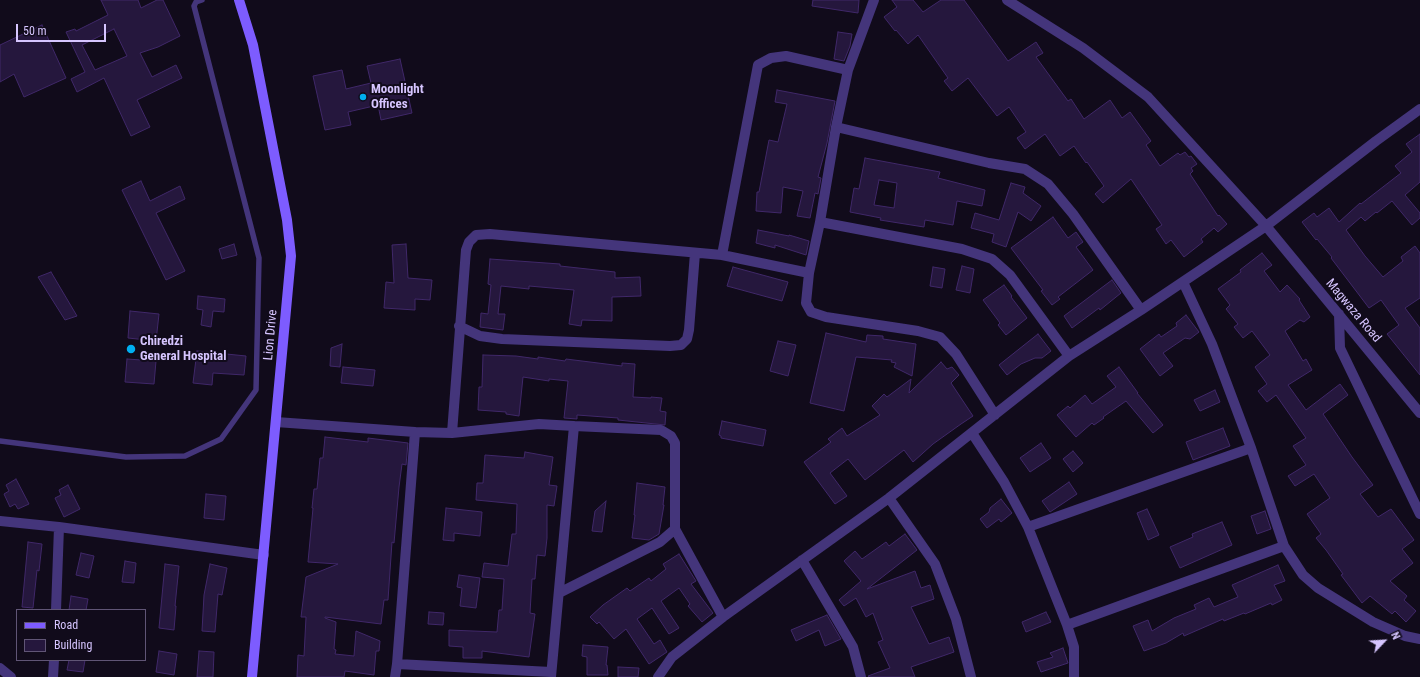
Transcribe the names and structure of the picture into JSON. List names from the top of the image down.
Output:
{
  "streets": {
    "street": ["Magwaza Road", "Lion Drive"]
  },
  "places": ["Moonlight Offices", "Chiredzi General Hospital"],
  "legend": ["Road", "Building"],
  "scale_bar": "50 m",
  "north": "top right"
}
